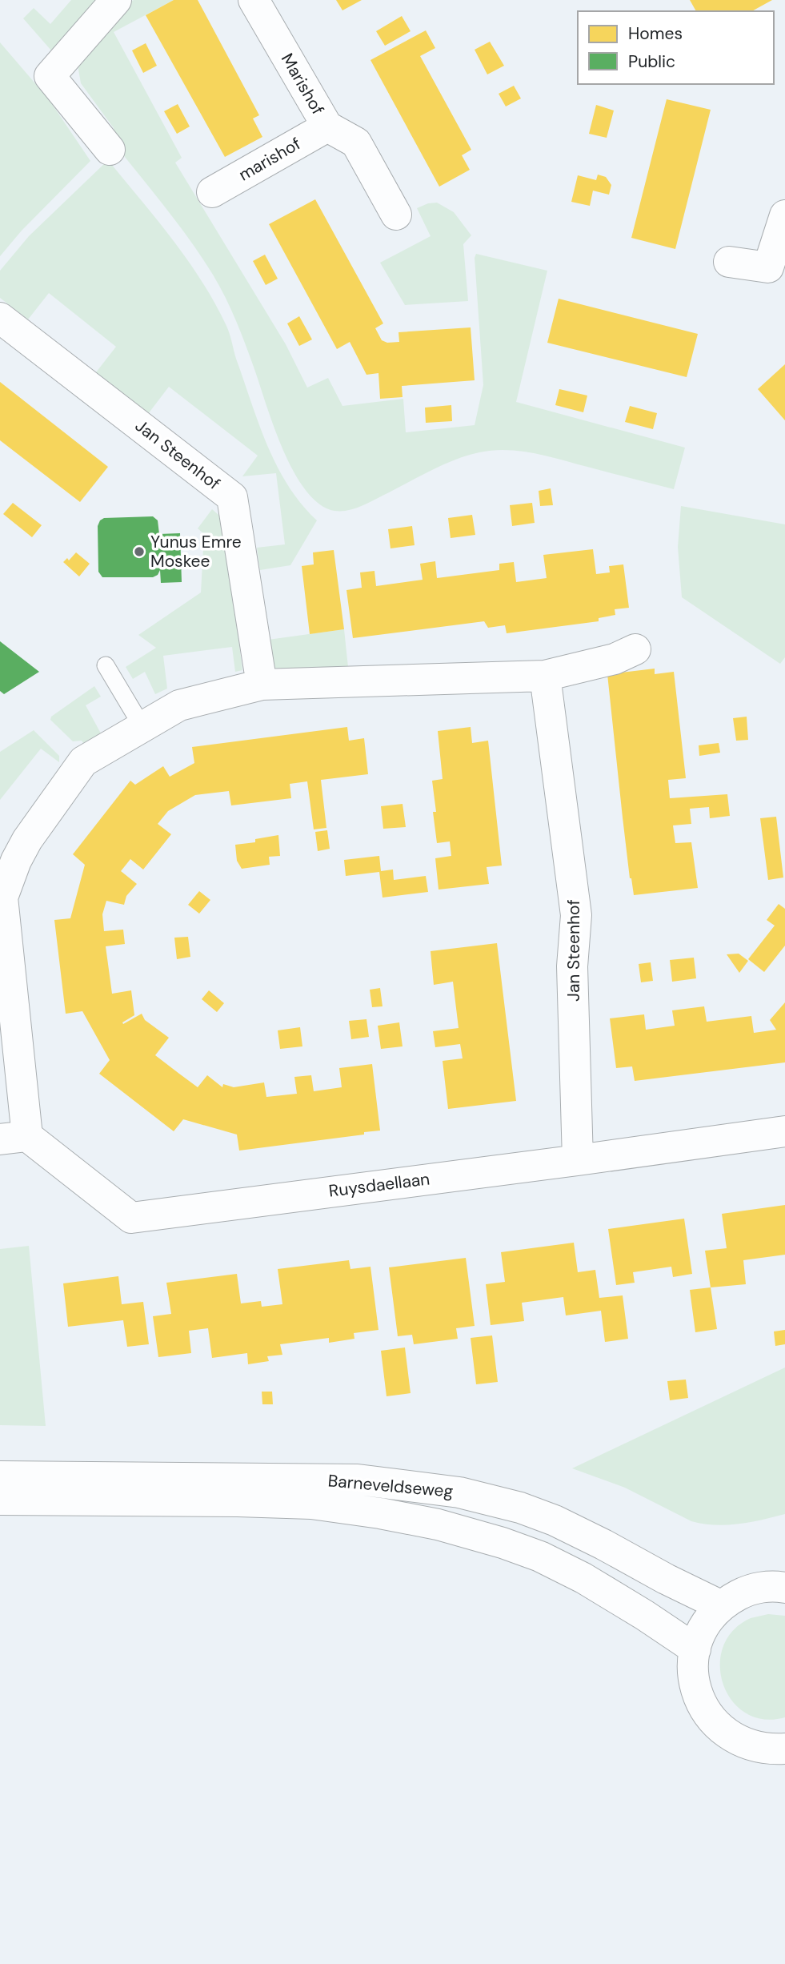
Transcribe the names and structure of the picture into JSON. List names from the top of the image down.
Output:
{
  "streets": {
    "street": [
      "Marishof",
      "marishof",
      "Jan Steenhof",
      "Ruysdaellaan",
      "Barneveldseweg"
    ]
  },
  "crossings": [
    ["Marishof", "marishof"],
    ["Jan Steenhof", "Ruysdaellaan"]
  ],
  "places": ["Yunus Emre Moskee"],
  "legend": ["Homes", "Public"]
}
